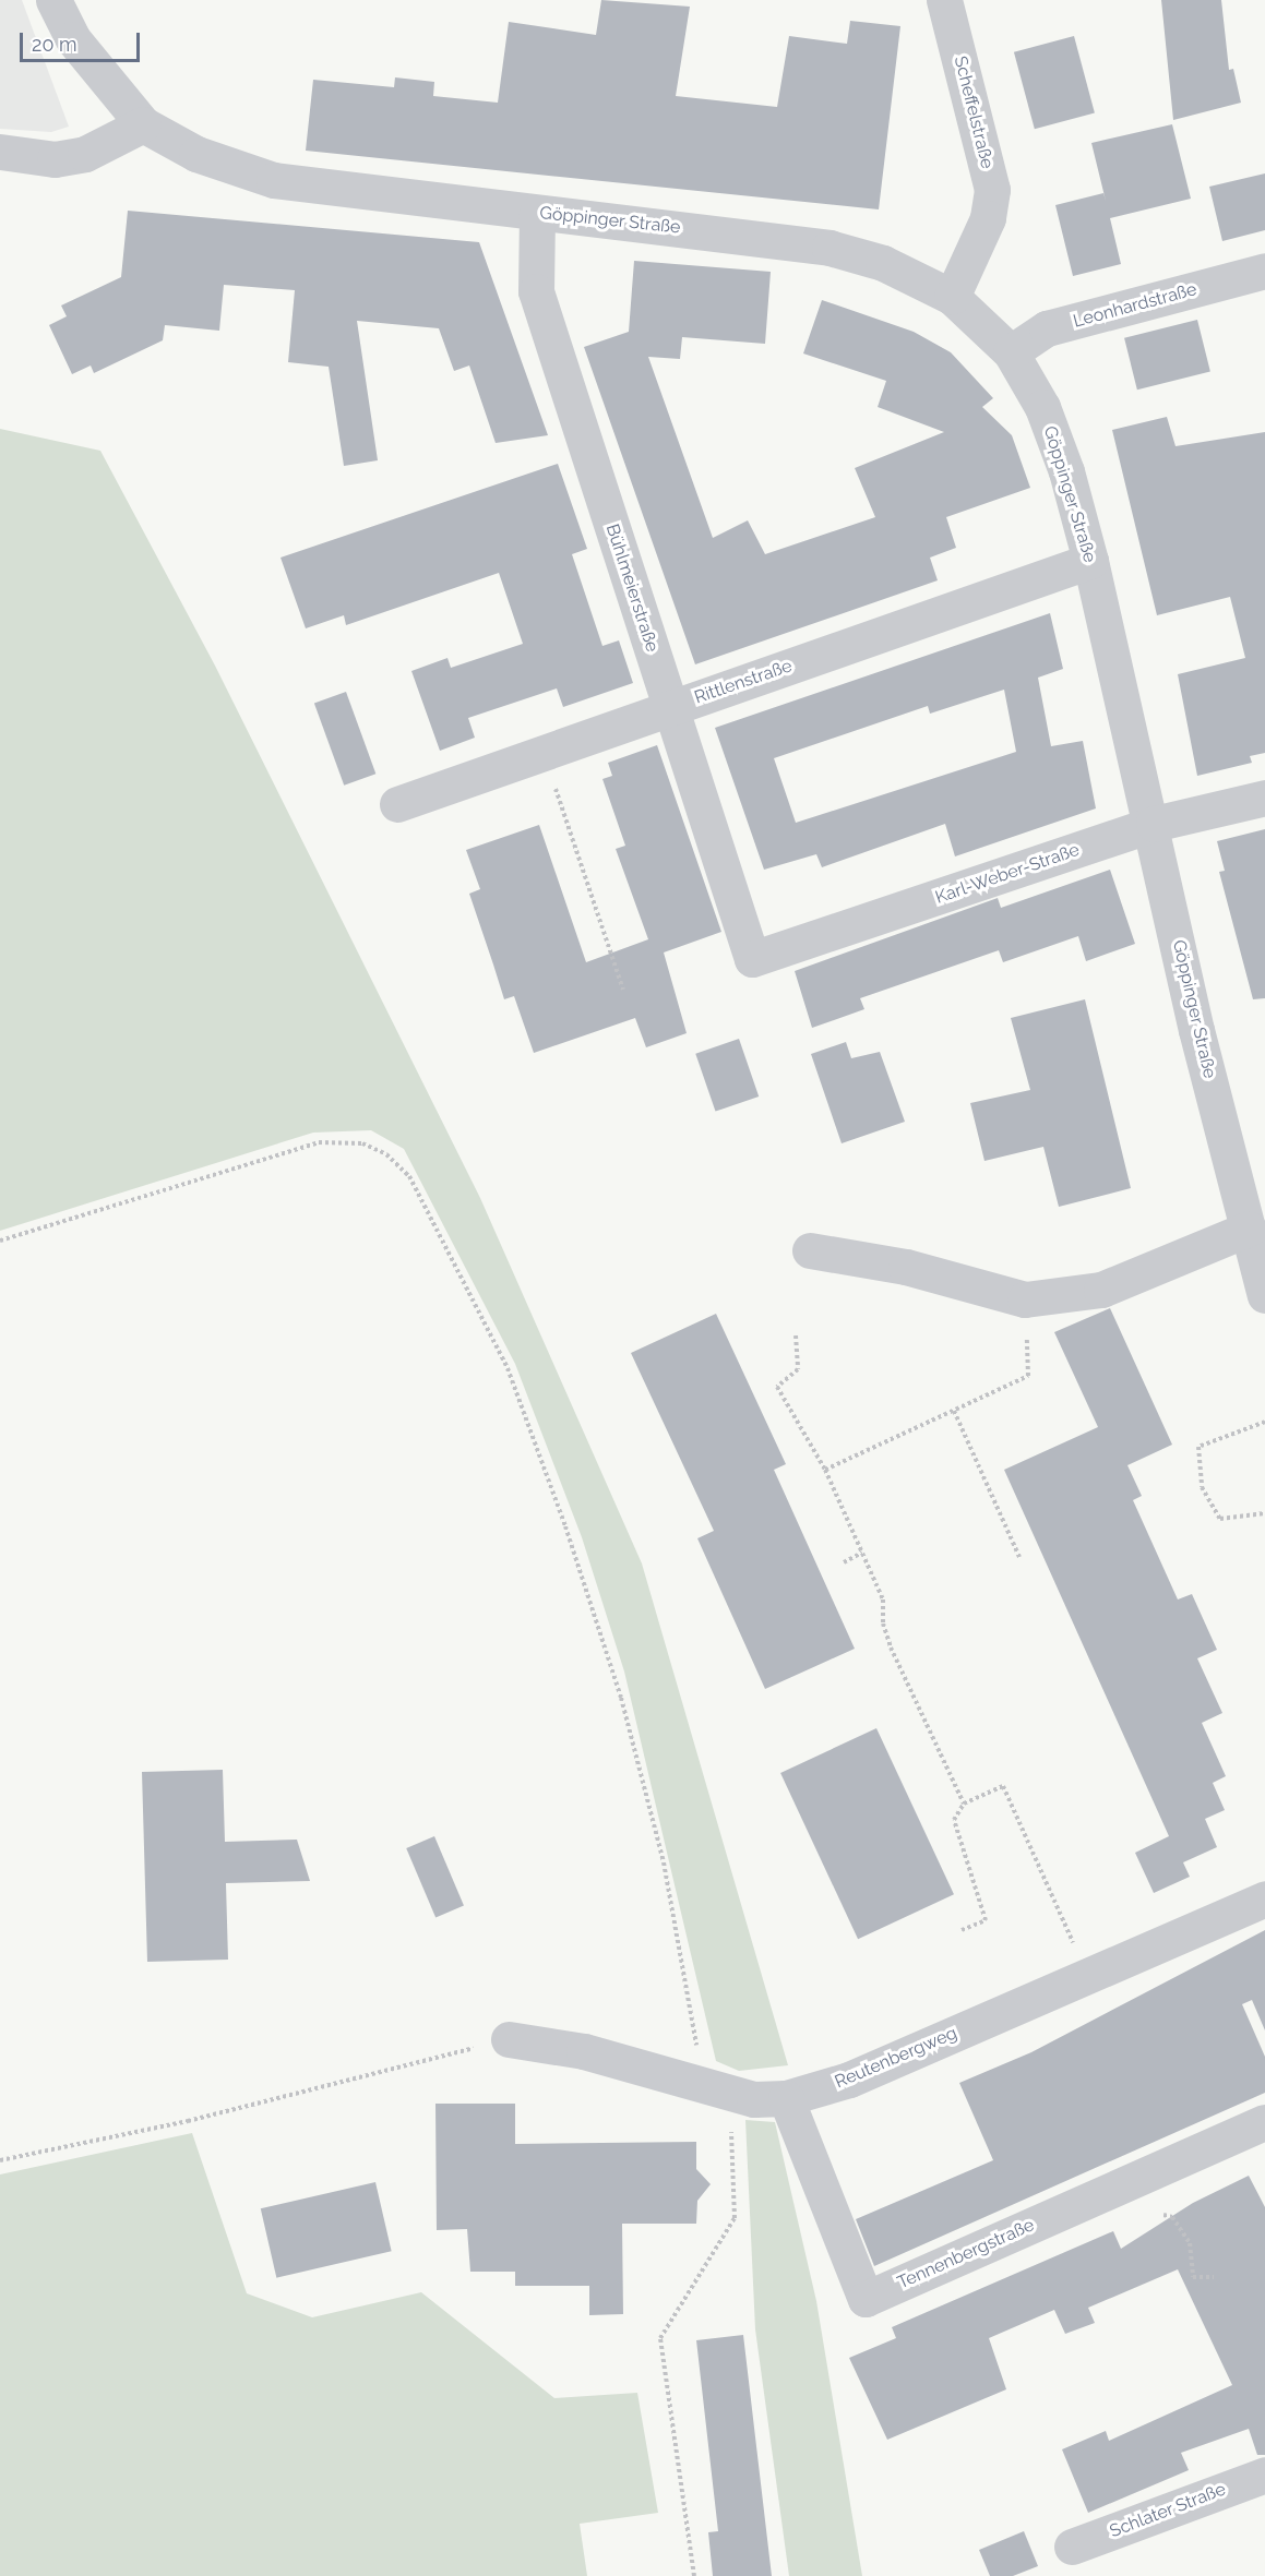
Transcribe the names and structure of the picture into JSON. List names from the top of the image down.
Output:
{
  "streets": {
    "street": [
      "Scheffelstraße",
      "Göppinger Straße",
      "Leonhardstraße",
      "Bühlmeierstraße",
      "Rittlenstraße",
      "Karl-Weber-Straße",
      "Reutenbergweg",
      "Tennenbergstraße",
      "Schlater Straße"
    ]
  },
  "crossings": [
    ["Scheffelstraße", "Göppinger Straße"],
    ["Göppinger Straße", "Leonhardstraße"],
    ["Göppinger Straße", "Bühlmeierstraße"],
    ["Göppinger Straße", "Rittlenstraße"],
    ["Göppinger Straße", "Karl-Weber-Straße"],
    ["Bühlmeierstraße", "Rittlenstraße"],
    ["Bühlmeierstraße", "Karl-Weber-Straße"],
    ["Reutenbergweg", "Tennenbergstraße"]
  ],
  "scale_bar": "20 m"
}
